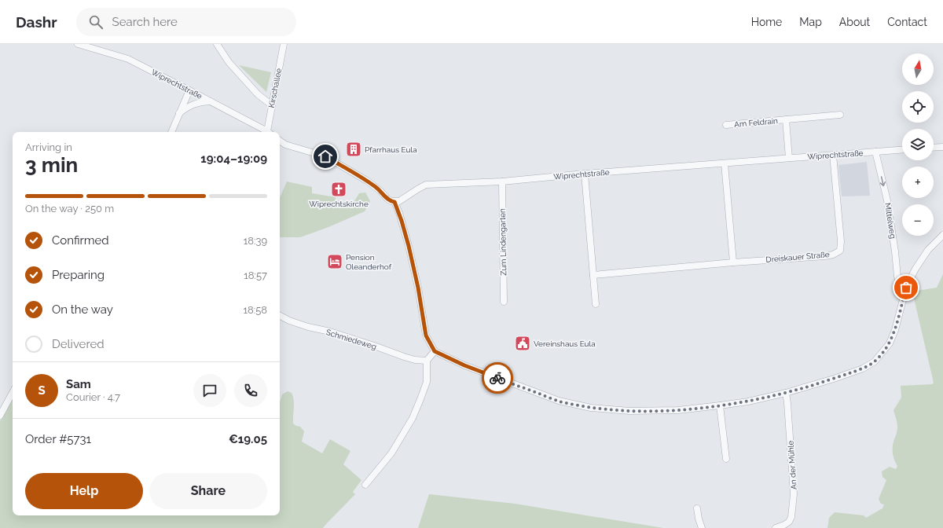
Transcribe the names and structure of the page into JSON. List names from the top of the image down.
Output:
{
  "streets": {
    "street": [
      "Wiprechtstraße",
      "Kirschallee",
      "Am Feldrain",
      "Mittelweg",
      "Zum Lindengarten",
      "Dreiskauer Straße",
      "Schmiedeweg",
      "An der Mühle"
    ]
  },
  "crossings": [
    ["Wiprechtstraße", "Am Feldrain"],
    ["Wiprechtstraße", "Mittelweg"],
    ["Wiprechtstraße", "Zum Lindengarten"],
    ["Wiprechtstraße", "Dreiskauer Straße"]
  ],
  "one_way": ["Mittelweg"],
  "places": {
    "building": ["Pfarrhaus Eula"],
    "church": ["Wiprechtskirche"],
    "hotel": ["Pension Oleanderhof"],
    "public building": ["Vereinshaus Eula"]
  },
  "north": "top",
  "page": {
    "header": "Dashr",
    "search": "Search here",
    "nav": [
      "Home",
      "Map",
      "About",
      "Contact"
    ],
    "map_buttons": ["+", "−"],
    "heading": ["3 min", "Arriving in", "19:04–19:09"],
    "panel": [
      "Sam",
      "Courier · 4.7",
      "Order #5731",
      "€19.05"
    ],
    "bar": "On the way · 250 m",
    "list": [
      ["Confirmed", "18:39"],
      ["Preparing", "18:57"],
      ["On the way", "18:58"],
      "Delivered"
    ],
    "round": "S",
    "buttons": ["Help", "Share"]
  }
}
